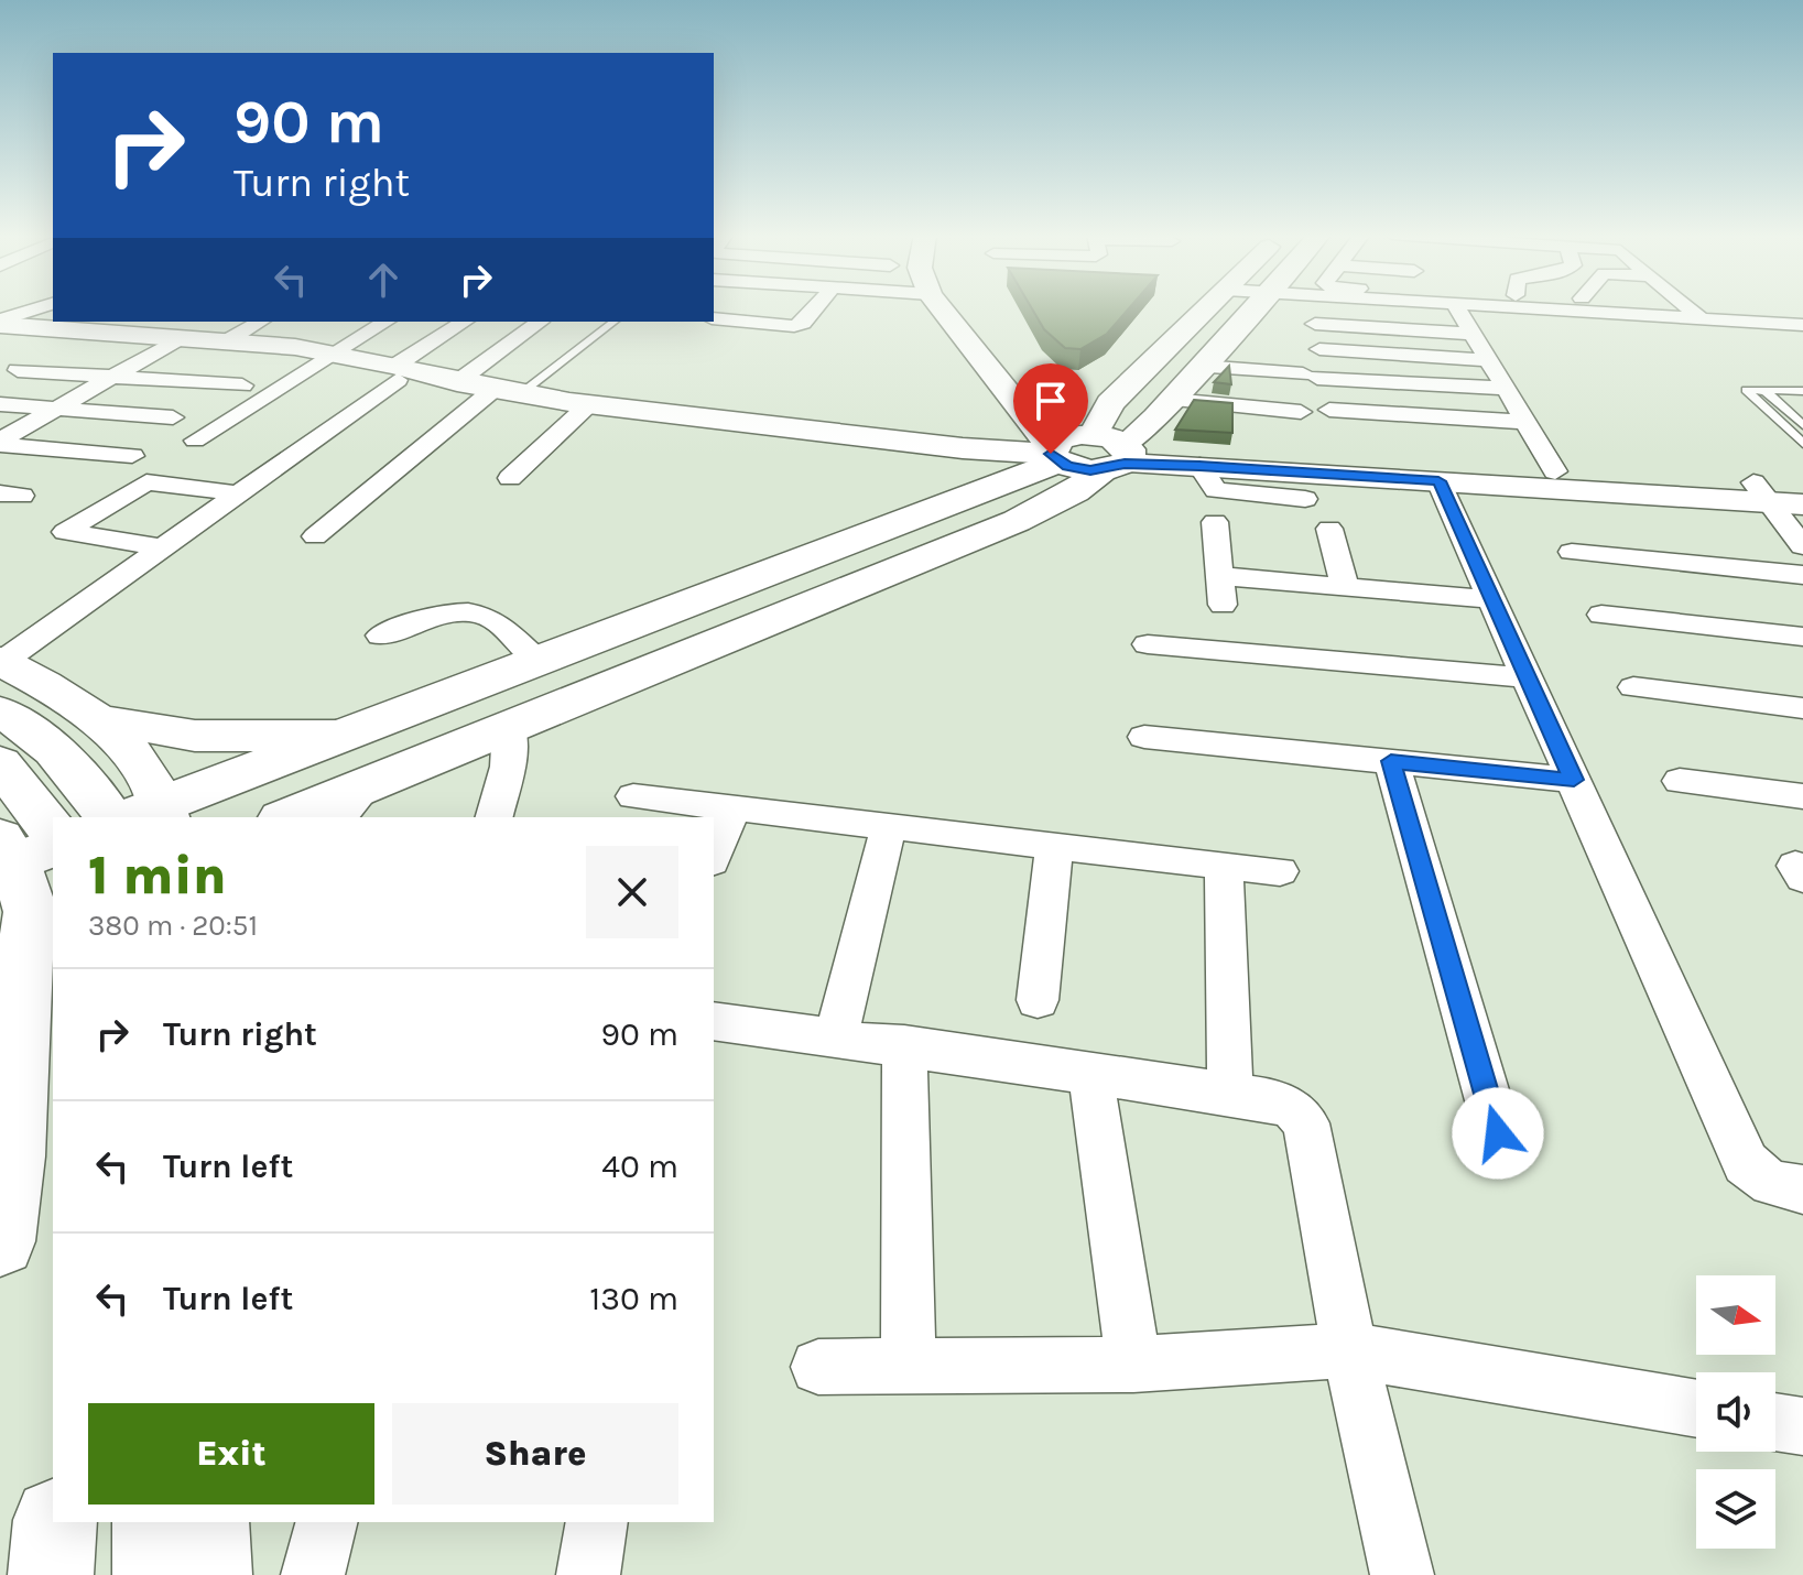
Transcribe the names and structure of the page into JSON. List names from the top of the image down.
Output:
{
  "north": "right",
  "page": {
    "turn": ["90 m", "Turn right"],
    "heading": ["1 min", "380 m · 20:51"],
    "list": [
      {
        "name": "Turn right",
        "value": "90 m"
      },
      {
        "name": "Turn left",
        "value": "40 m"
      },
      {
        "name": "Turn left",
        "value": "130 m"
      }
    ],
    "buttons": ["Exit", "Share"]
  }
}
